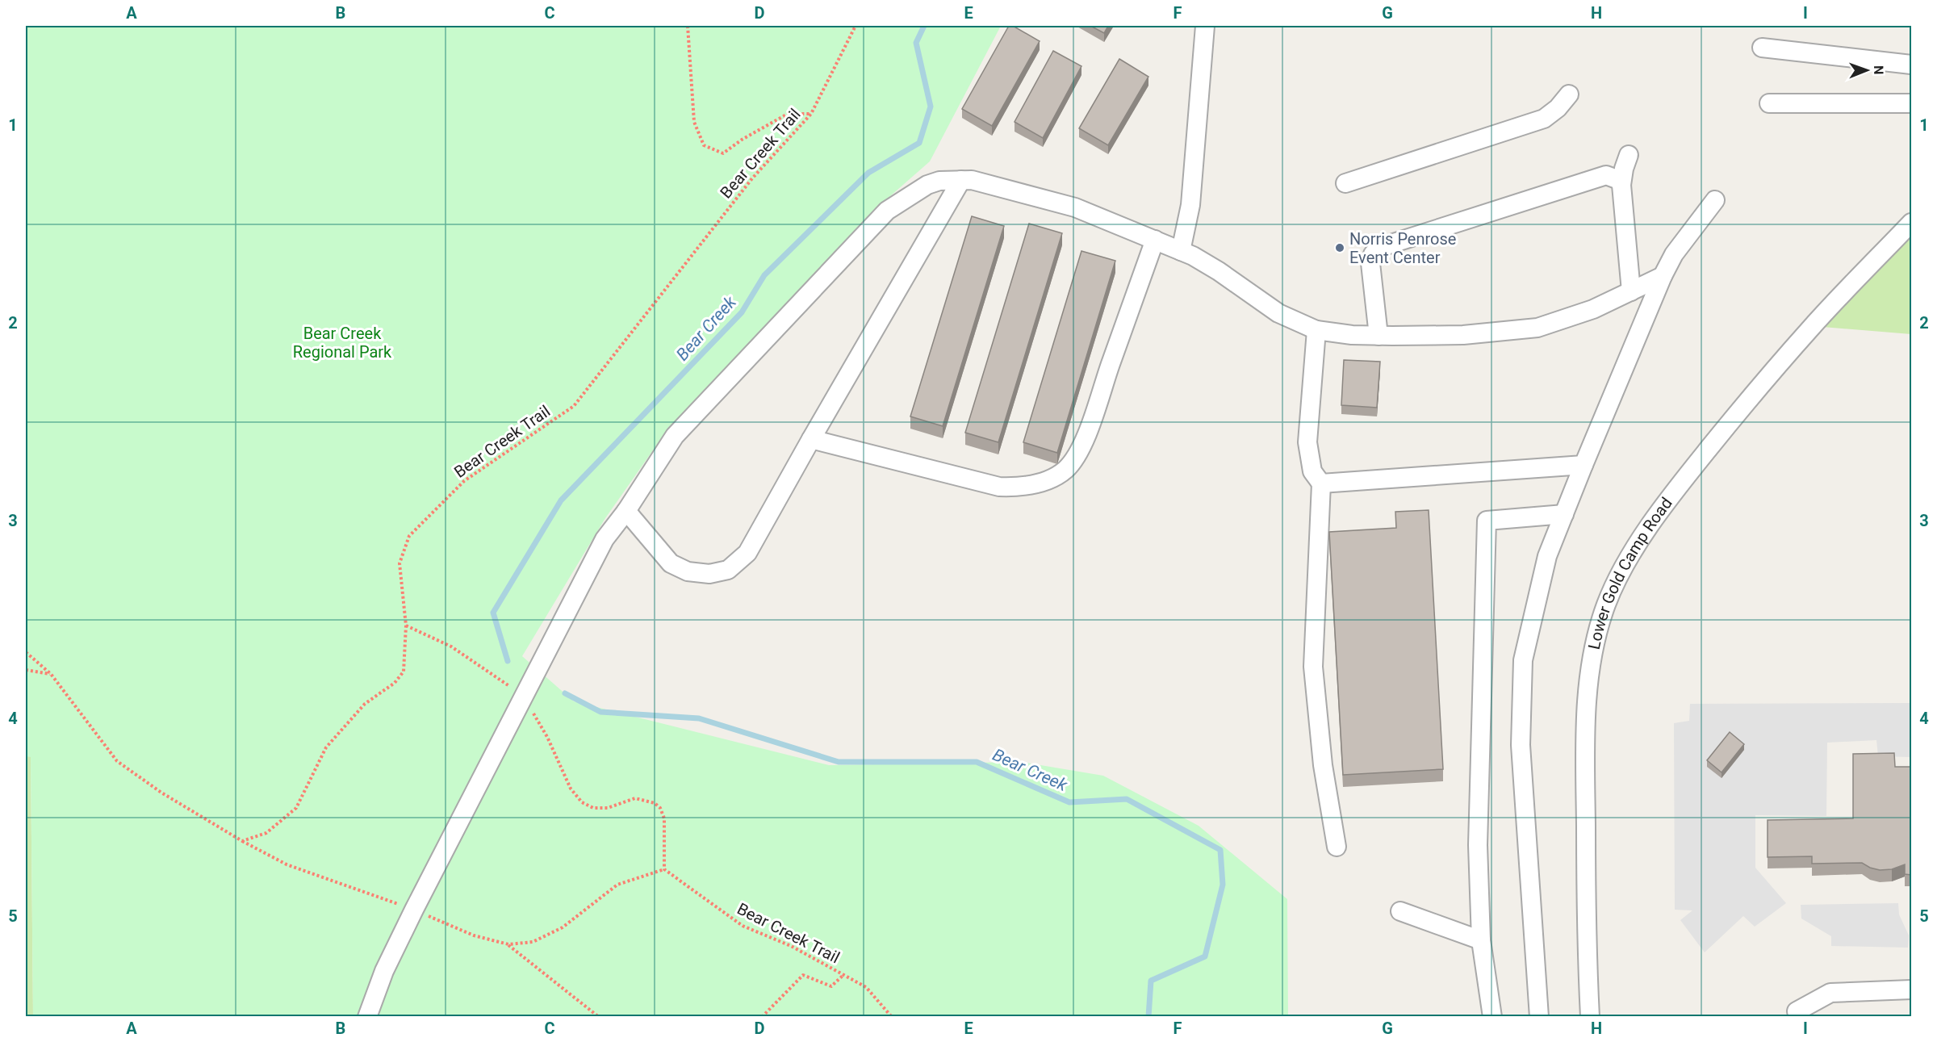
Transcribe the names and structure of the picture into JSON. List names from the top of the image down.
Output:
{
  "streets": {
    "street": ["Lower Gold Camp Road"],
    "path": ["Bear Creek Trail"]
  },
  "water": ["Bear Creek"],
  "parks": ["Bear Creek Regional Park"],
  "places": ["Norris Penrose Event Center"],
  "north": "right",
  "grid": {
    "columns": [
      "A",
      "B",
      "C",
      "D",
      "E",
      "F",
      "G",
      "H",
      "I"
    ],
    "rows": [
      "1",
      "2",
      "3",
      "4",
      "5"
    ]
  }
}
